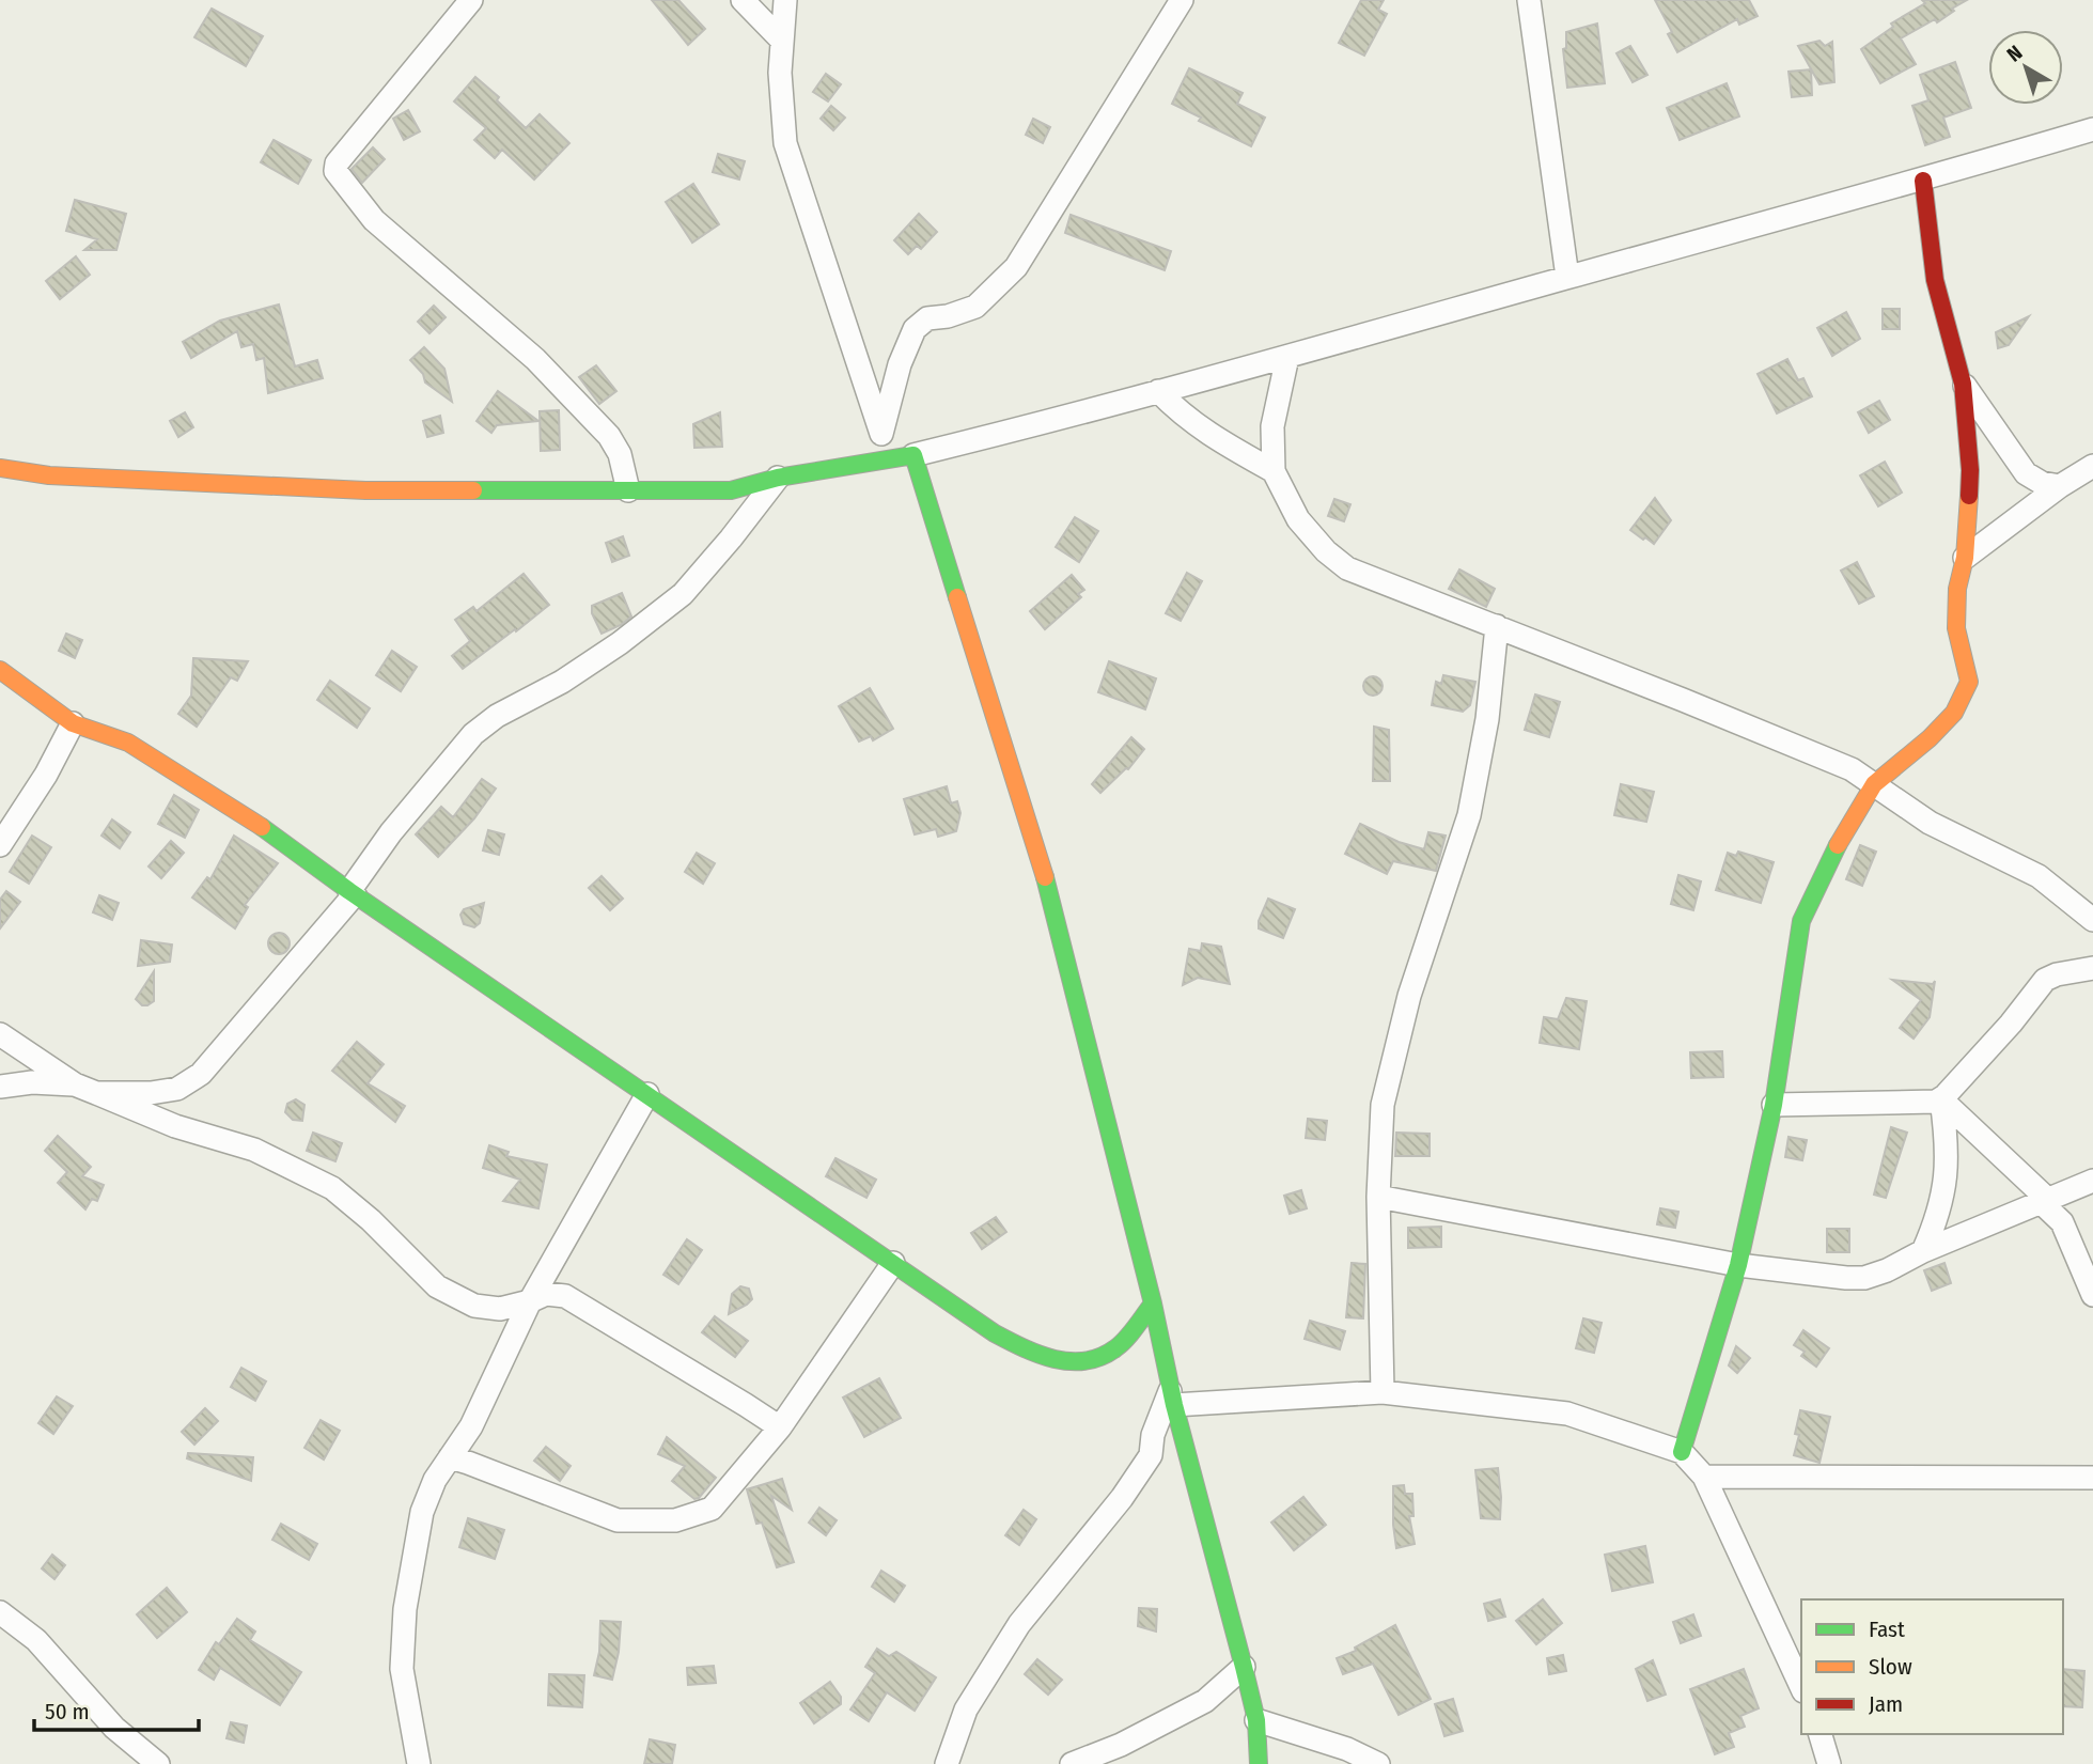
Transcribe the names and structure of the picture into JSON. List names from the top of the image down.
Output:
{
  "legend": ["Fast", "Slow", "Jam"],
  "scale_bar": "50 m",
  "north": "top left"
}
